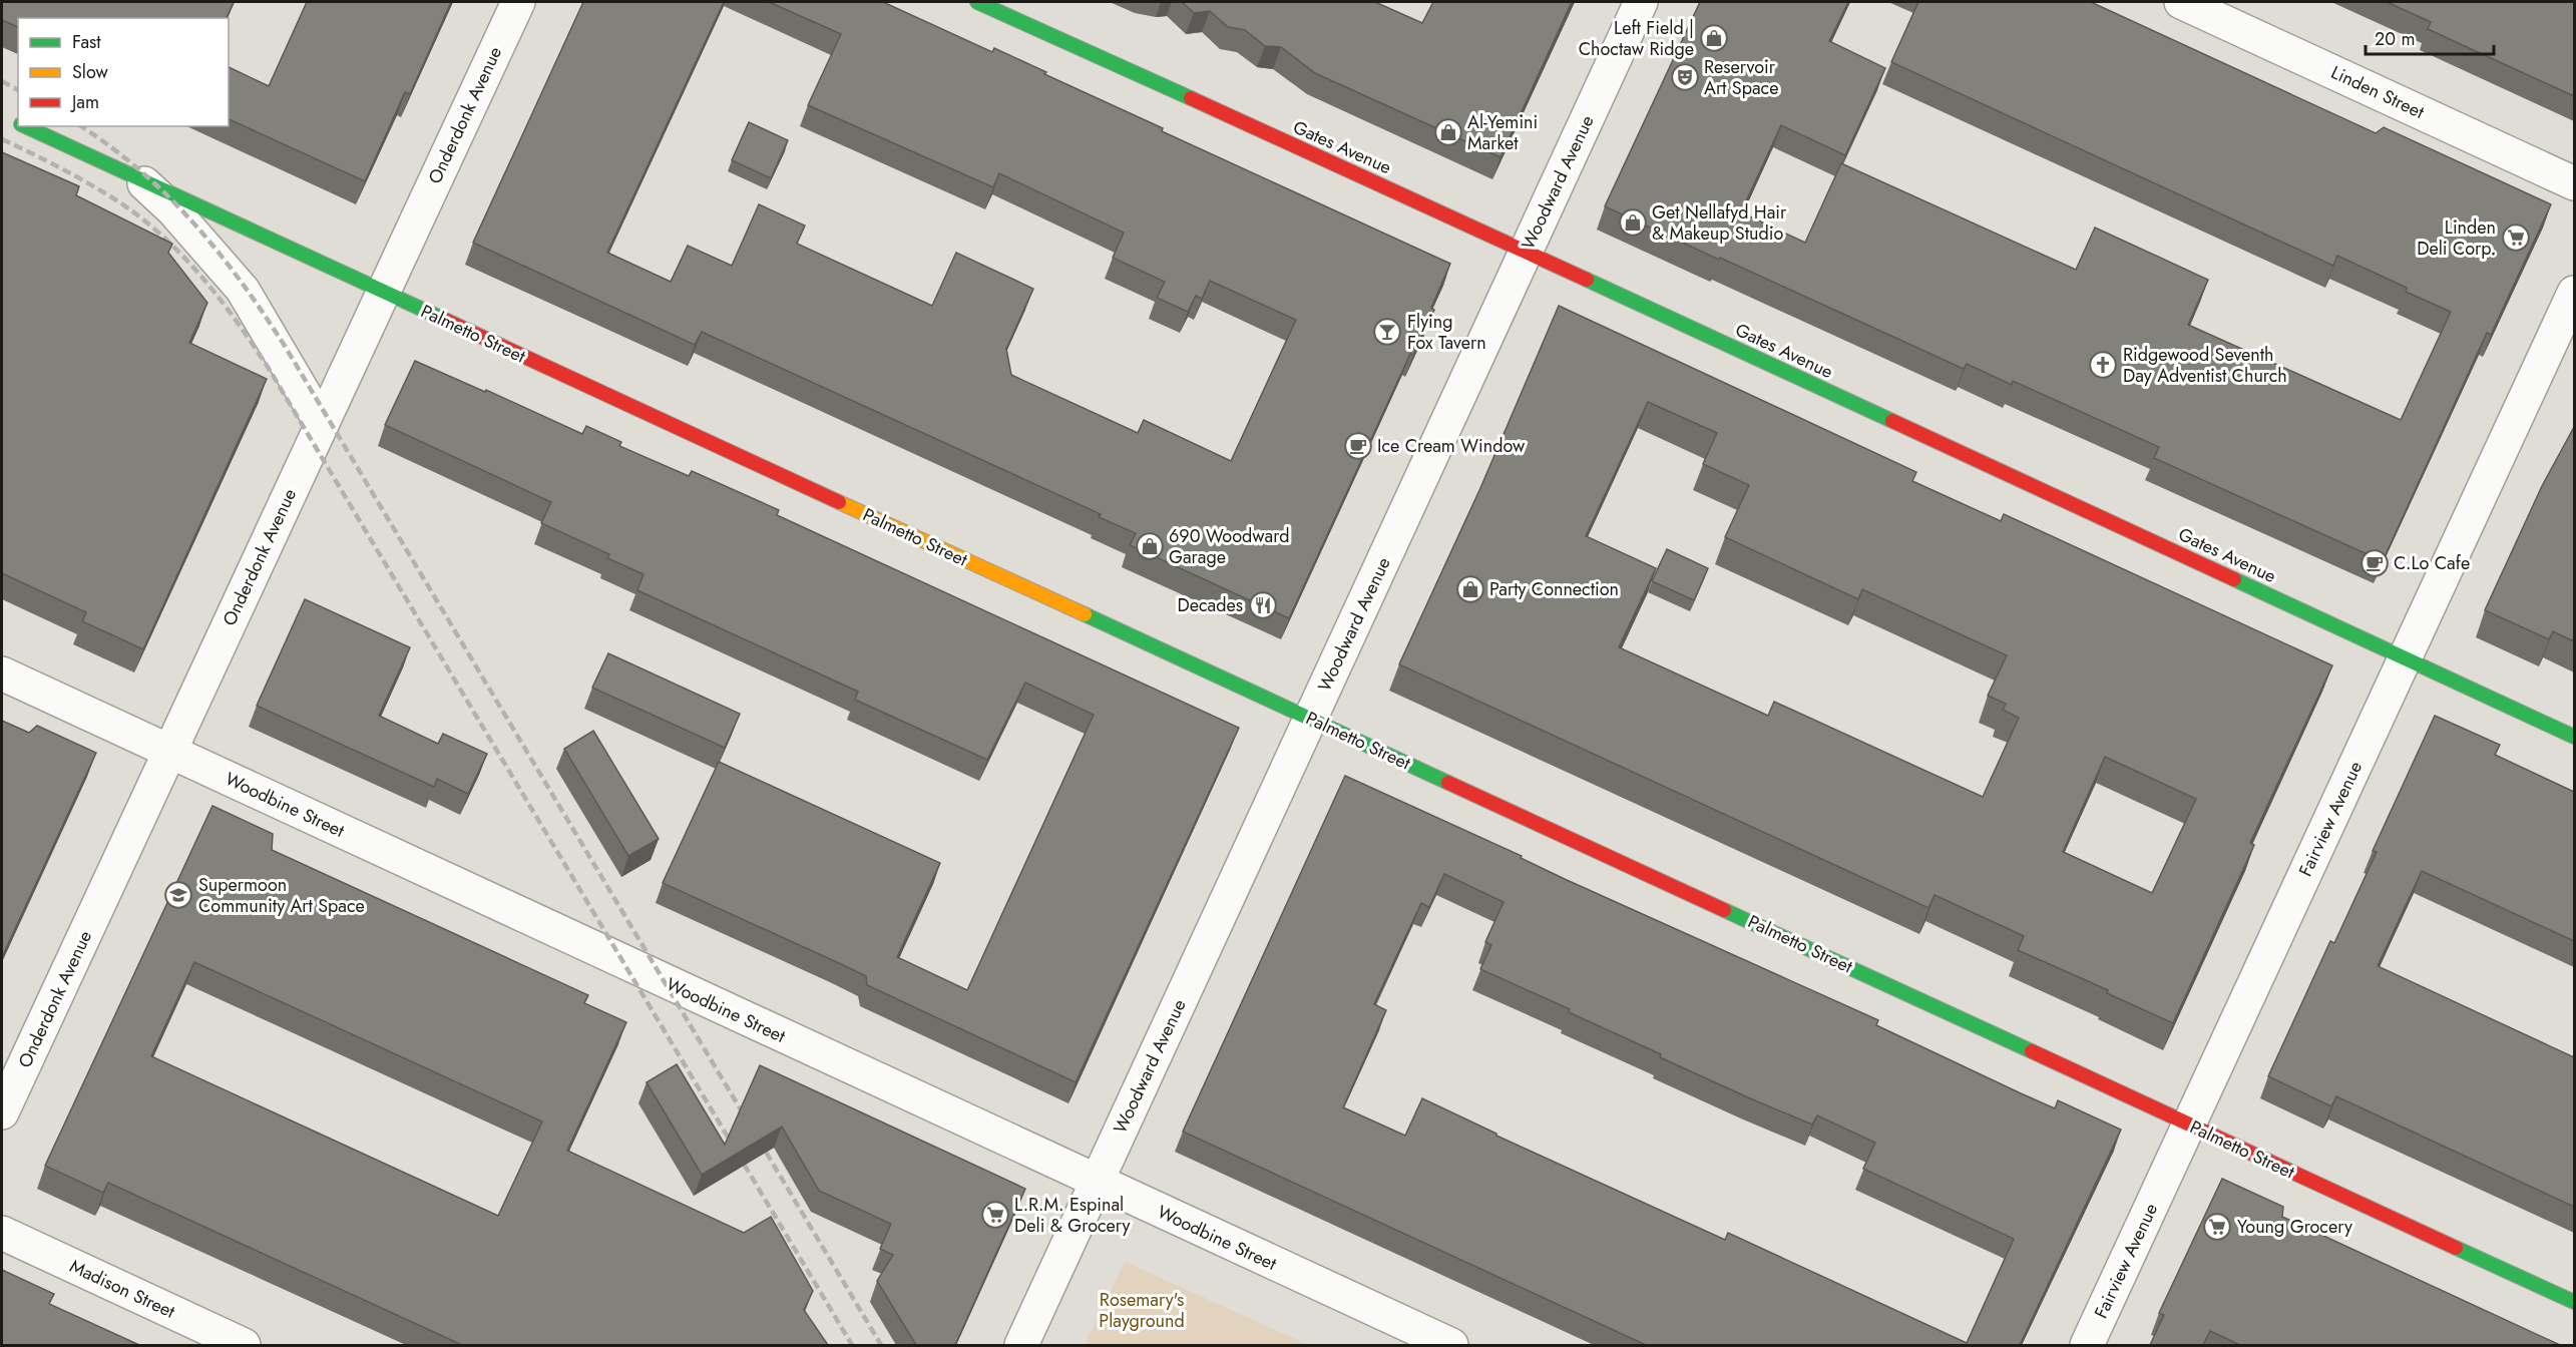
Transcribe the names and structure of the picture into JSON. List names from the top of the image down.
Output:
{
  "streets": {
    "street": [
      "Linden Street",
      "Onderdonk Avenue",
      "Gates Avenue",
      "Woodward Avenue",
      "Palmetto Street",
      "Woodbine Street",
      "Fairview Avenue",
      "Madison Street"
    ]
  },
  "crossings": [
    ["Onderdonk Avenue", "Palmetto Street"],
    ["Onderdonk Avenue", "Woodbine Street"],
    ["Gates Avenue", "Woodward Avenue"],
    ["Gates Avenue", "Fairview Avenue"],
    ["Woodward Avenue", "Palmetto Street"],
    ["Woodward Avenue", "Woodbine Street"],
    ["Palmetto Street", "Fairview Avenue"]
  ],
  "parks": ["Rosemary's Playground"],
  "places": {
    "shop": [
      "Left Field | Choctaw Ridge",
      "Al-Yemini Market",
      "Get Nellafyd Hair & Makeup Studio",
      "690 Woodward Garage",
      "Party Connection"
    ],
    "theatre": ["Reservoir Art Space"],
    "supermarket": ["Linden Deli Corp.", "L.R.M. Espinal Deli & Grocery", "Young Grocery"],
    "bar": ["Flying Fox Tavern"],
    "church": ["Ridgewood Seventh Day Adventist Church"],
    "cafe": ["Ice Cream Window", "C.Lo Cafe"],
    "restaurant": ["Decades"],
    "school or university": ["Supermoon Community Art Space"]
  },
  "legend": ["Fast", "Slow", "Jam"],
  "scale_bar": "20 m"
}
